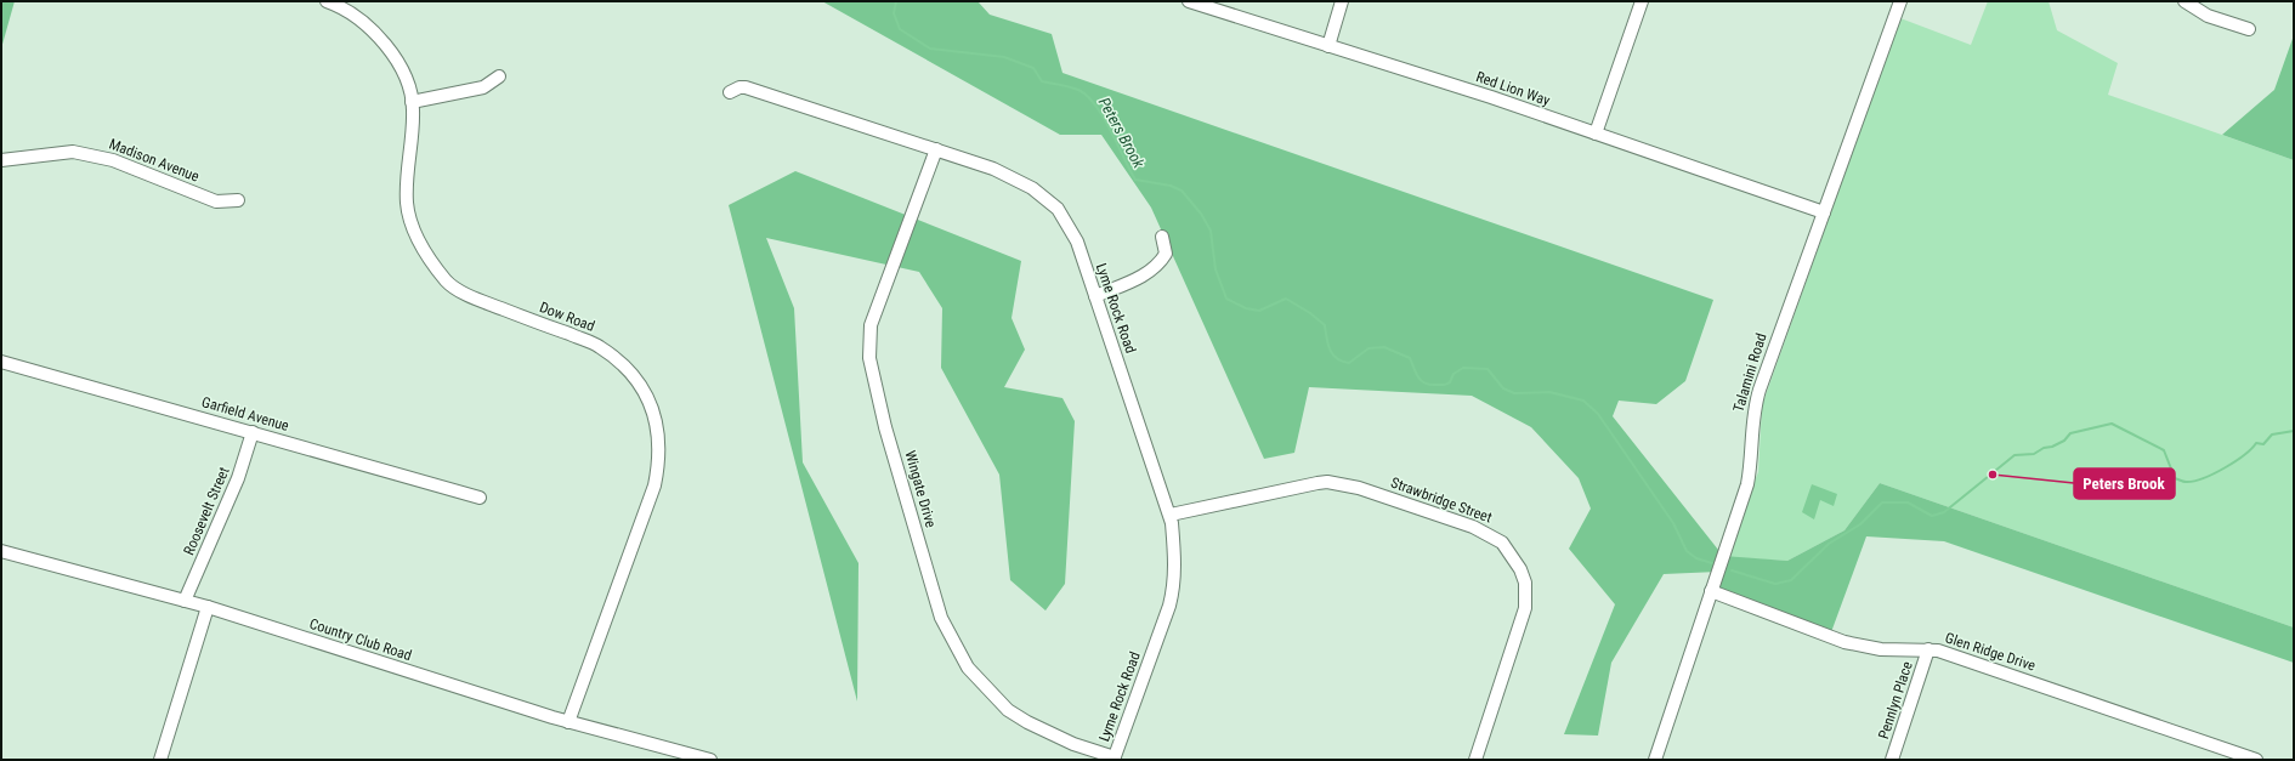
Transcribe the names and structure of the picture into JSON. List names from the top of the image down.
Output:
{
  "streets": {
    "street": [
      "Red Lion Way",
      "Madison Avenue",
      "Lyme Rock Road",
      "Dow Road",
      "Talamini Road",
      "Garfield Avenue",
      "Wingate Drive",
      "Strawbridge Street",
      "Roosevelt Street",
      "Country Club Road",
      "Glen Ridge Drive",
      "Pennlyn Place"
    ]
  },
  "crossings": [
    ["Red Lion Way", "Talamini Road"],
    ["Lyme Rock Road", "Wingate Drive"],
    ["Lyme Rock Road", "Strawbridge Street"],
    ["Dow Road", "Country Club Road"],
    ["Talamini Road", "Glen Ridge Drive"],
    ["Garfield Avenue", "Roosevelt Street"],
    ["Roosevelt Street", "Country Club Road"],
    ["Glen Ridge Drive", "Pennlyn Place"]
  ],
  "water": ["Peters Brook"],
  "places": ["Peters Brook"]
}
